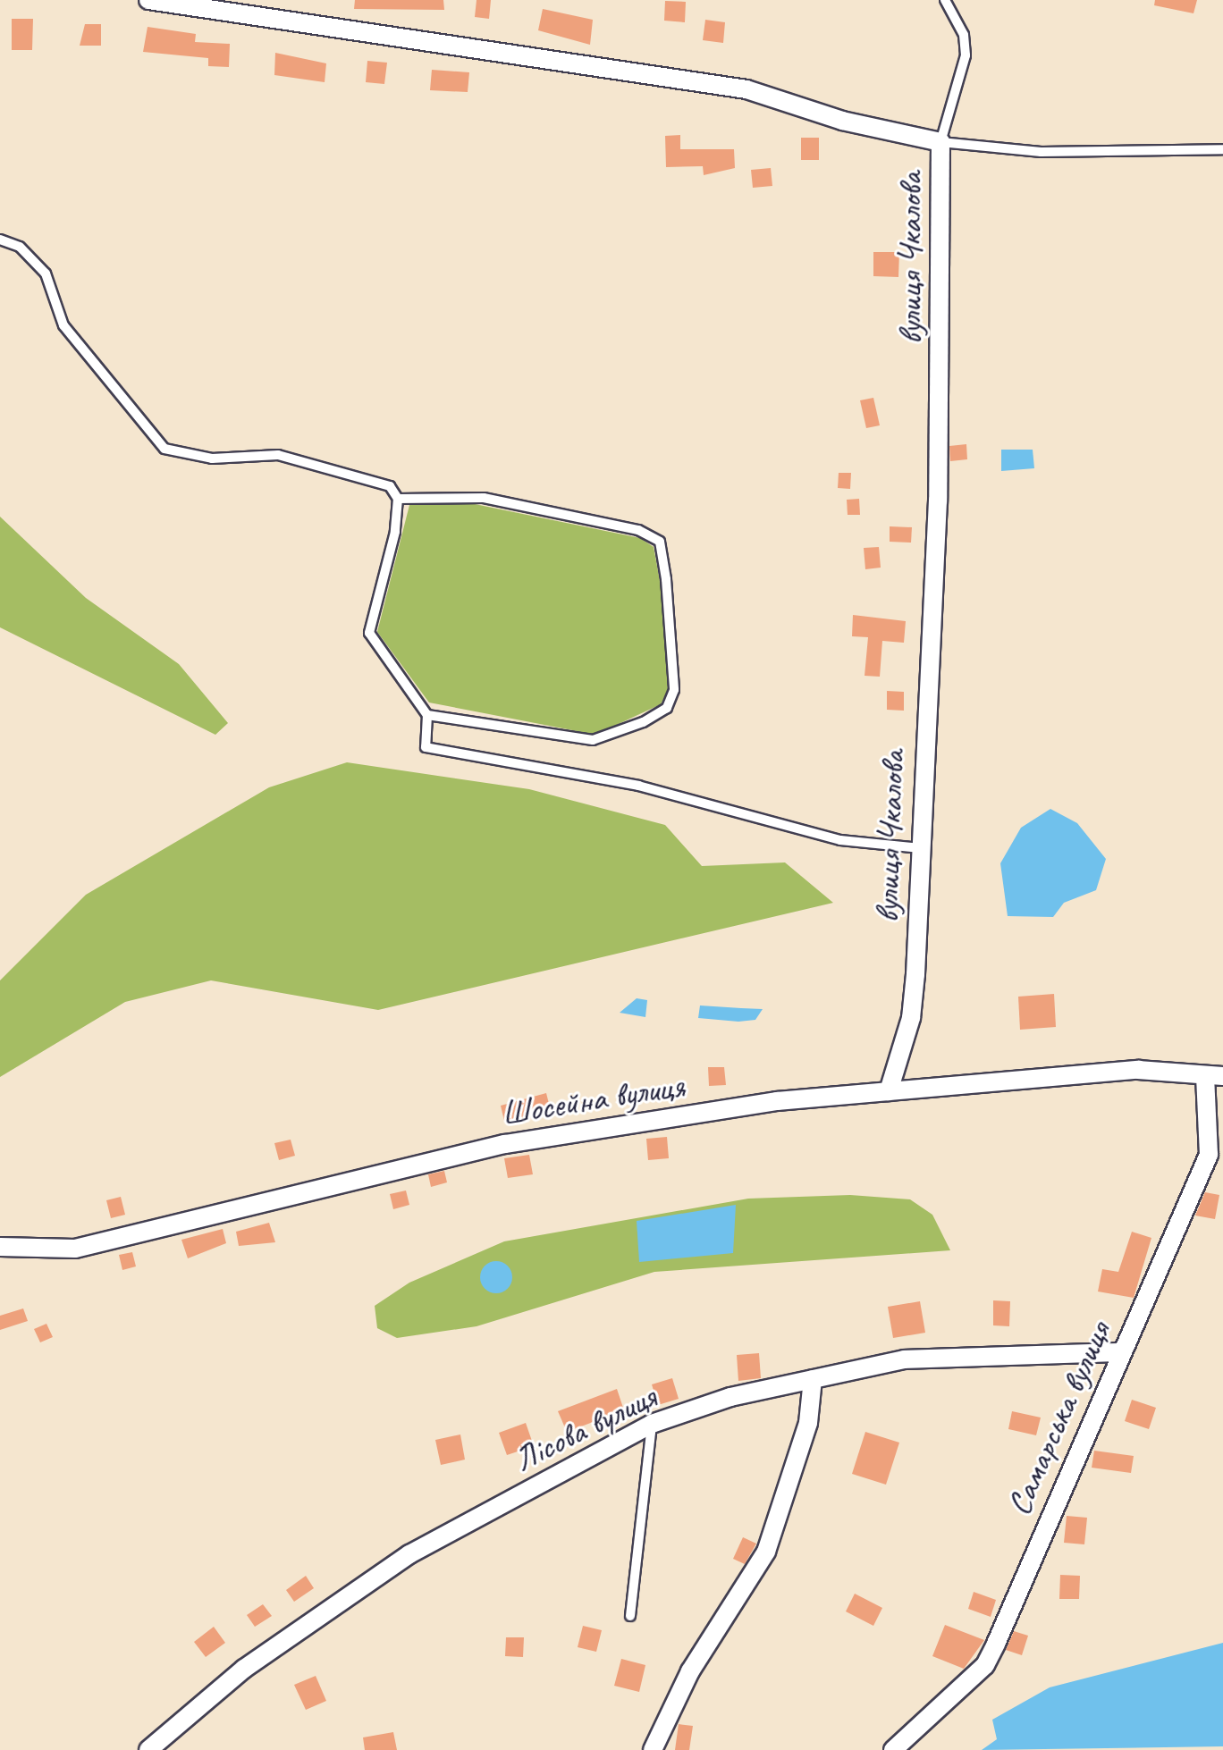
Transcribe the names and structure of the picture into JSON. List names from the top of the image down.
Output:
{
  "streets": {
    "street": [
      "вулиця Чкалова",
      "Шосейна вулиця",
      "Самарська вулиця",
      "Лісова вулиця"
    ]
  },
  "crossings": [
    ["вулиця Чкалова", "Шосейна вулиця"],
    ["Шосейна вулиця", "Самарська вулиця"],
    ["Самарська вулиця", "Лісова вулиця"]
  ]
}
